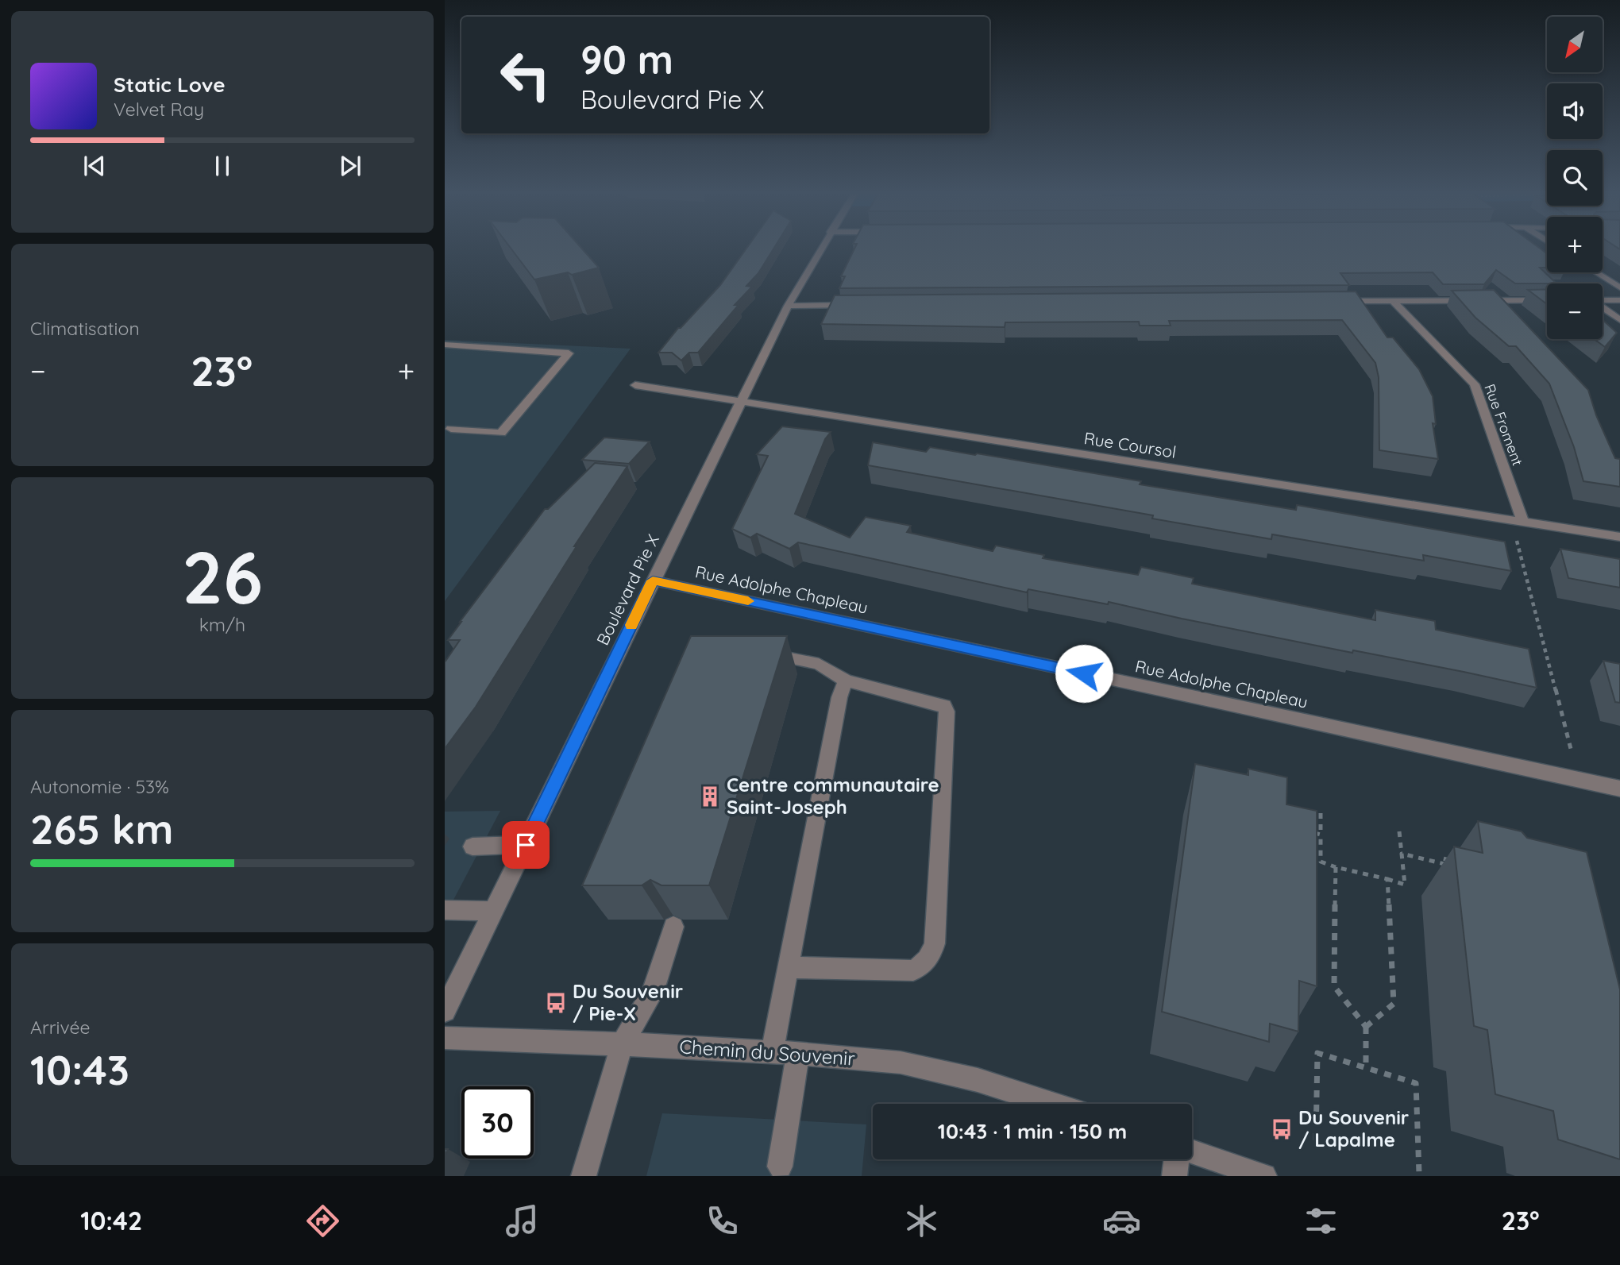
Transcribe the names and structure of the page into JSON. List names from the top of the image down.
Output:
{
  "streets": {
    "street": [
      "Rue Froment",
      "Rue Coursol",
      "Boulevard Pie X",
      "Rue Adolphe Chapleau",
      "Chemin du Souvenir"
    ]
  },
  "crossings": [
    ["Rue Froment", "Rue Coursol"],
    ["Rue Coursol", "Boulevard Pie X"],
    ["Boulevard Pie X", "Rue Adolphe Chapleau"]
  ],
  "places": {
    "building": ["Centre communautaire Saint-Joseph"],
    "bus stop": ["Du Souvenir / Pie-X", "Du Souvenir / Lapalme"]
  },
  "north": "bottom left",
  "page": {
    "map_buttons": ["+", "−"],
    "turn": ["90 m", "Boulevard Pie X"],
    "song": ["Static Love", "Velvet Ray"],
    "tile": [
      "Climatisation",
      ["26", "km/h"],
      ["Autonomie · 53%", "265 km"],
      ["Arrivée", "10:43"]
    ],
    "heat": ["−", "23°", "+"],
    "limit": "30",
    "trip": "10:43 · 1 min · 150 m",
    "tabs": ["10:42", "23°"]
  }
}
